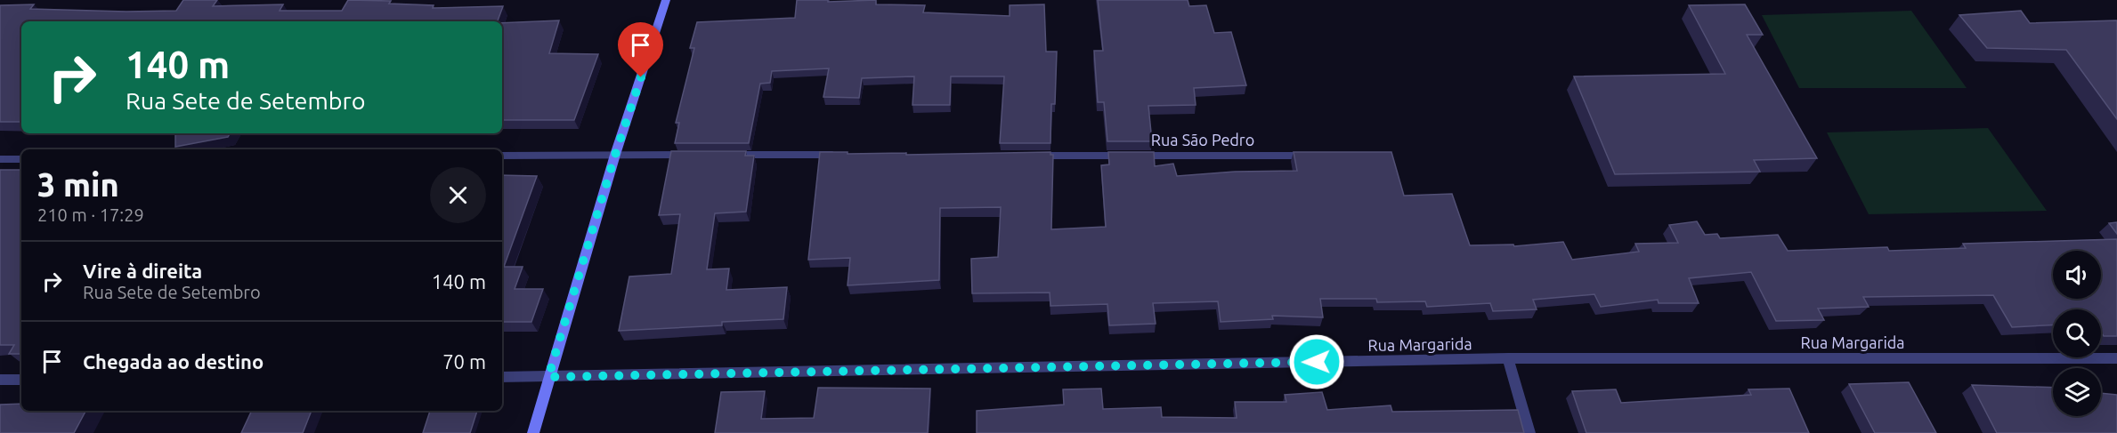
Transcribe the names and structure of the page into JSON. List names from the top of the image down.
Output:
{
  "streets": {
    "street": ["Rua São Pedro", "Rua Margarida"]
  },
  "page": {
    "turn": ["140 m", "Rua Sete de Setembro"],
    "heading": ["3 min", "210 m · 17:29"],
    "list": [
      {
        "name": "Vire à direita",
        "note": "Rua Sete de Setembro",
        "value": "140 m"
      },
      {
        "name": "Chegada ao destino",
        "value": "70 m"
      }
    ]
  }
}
